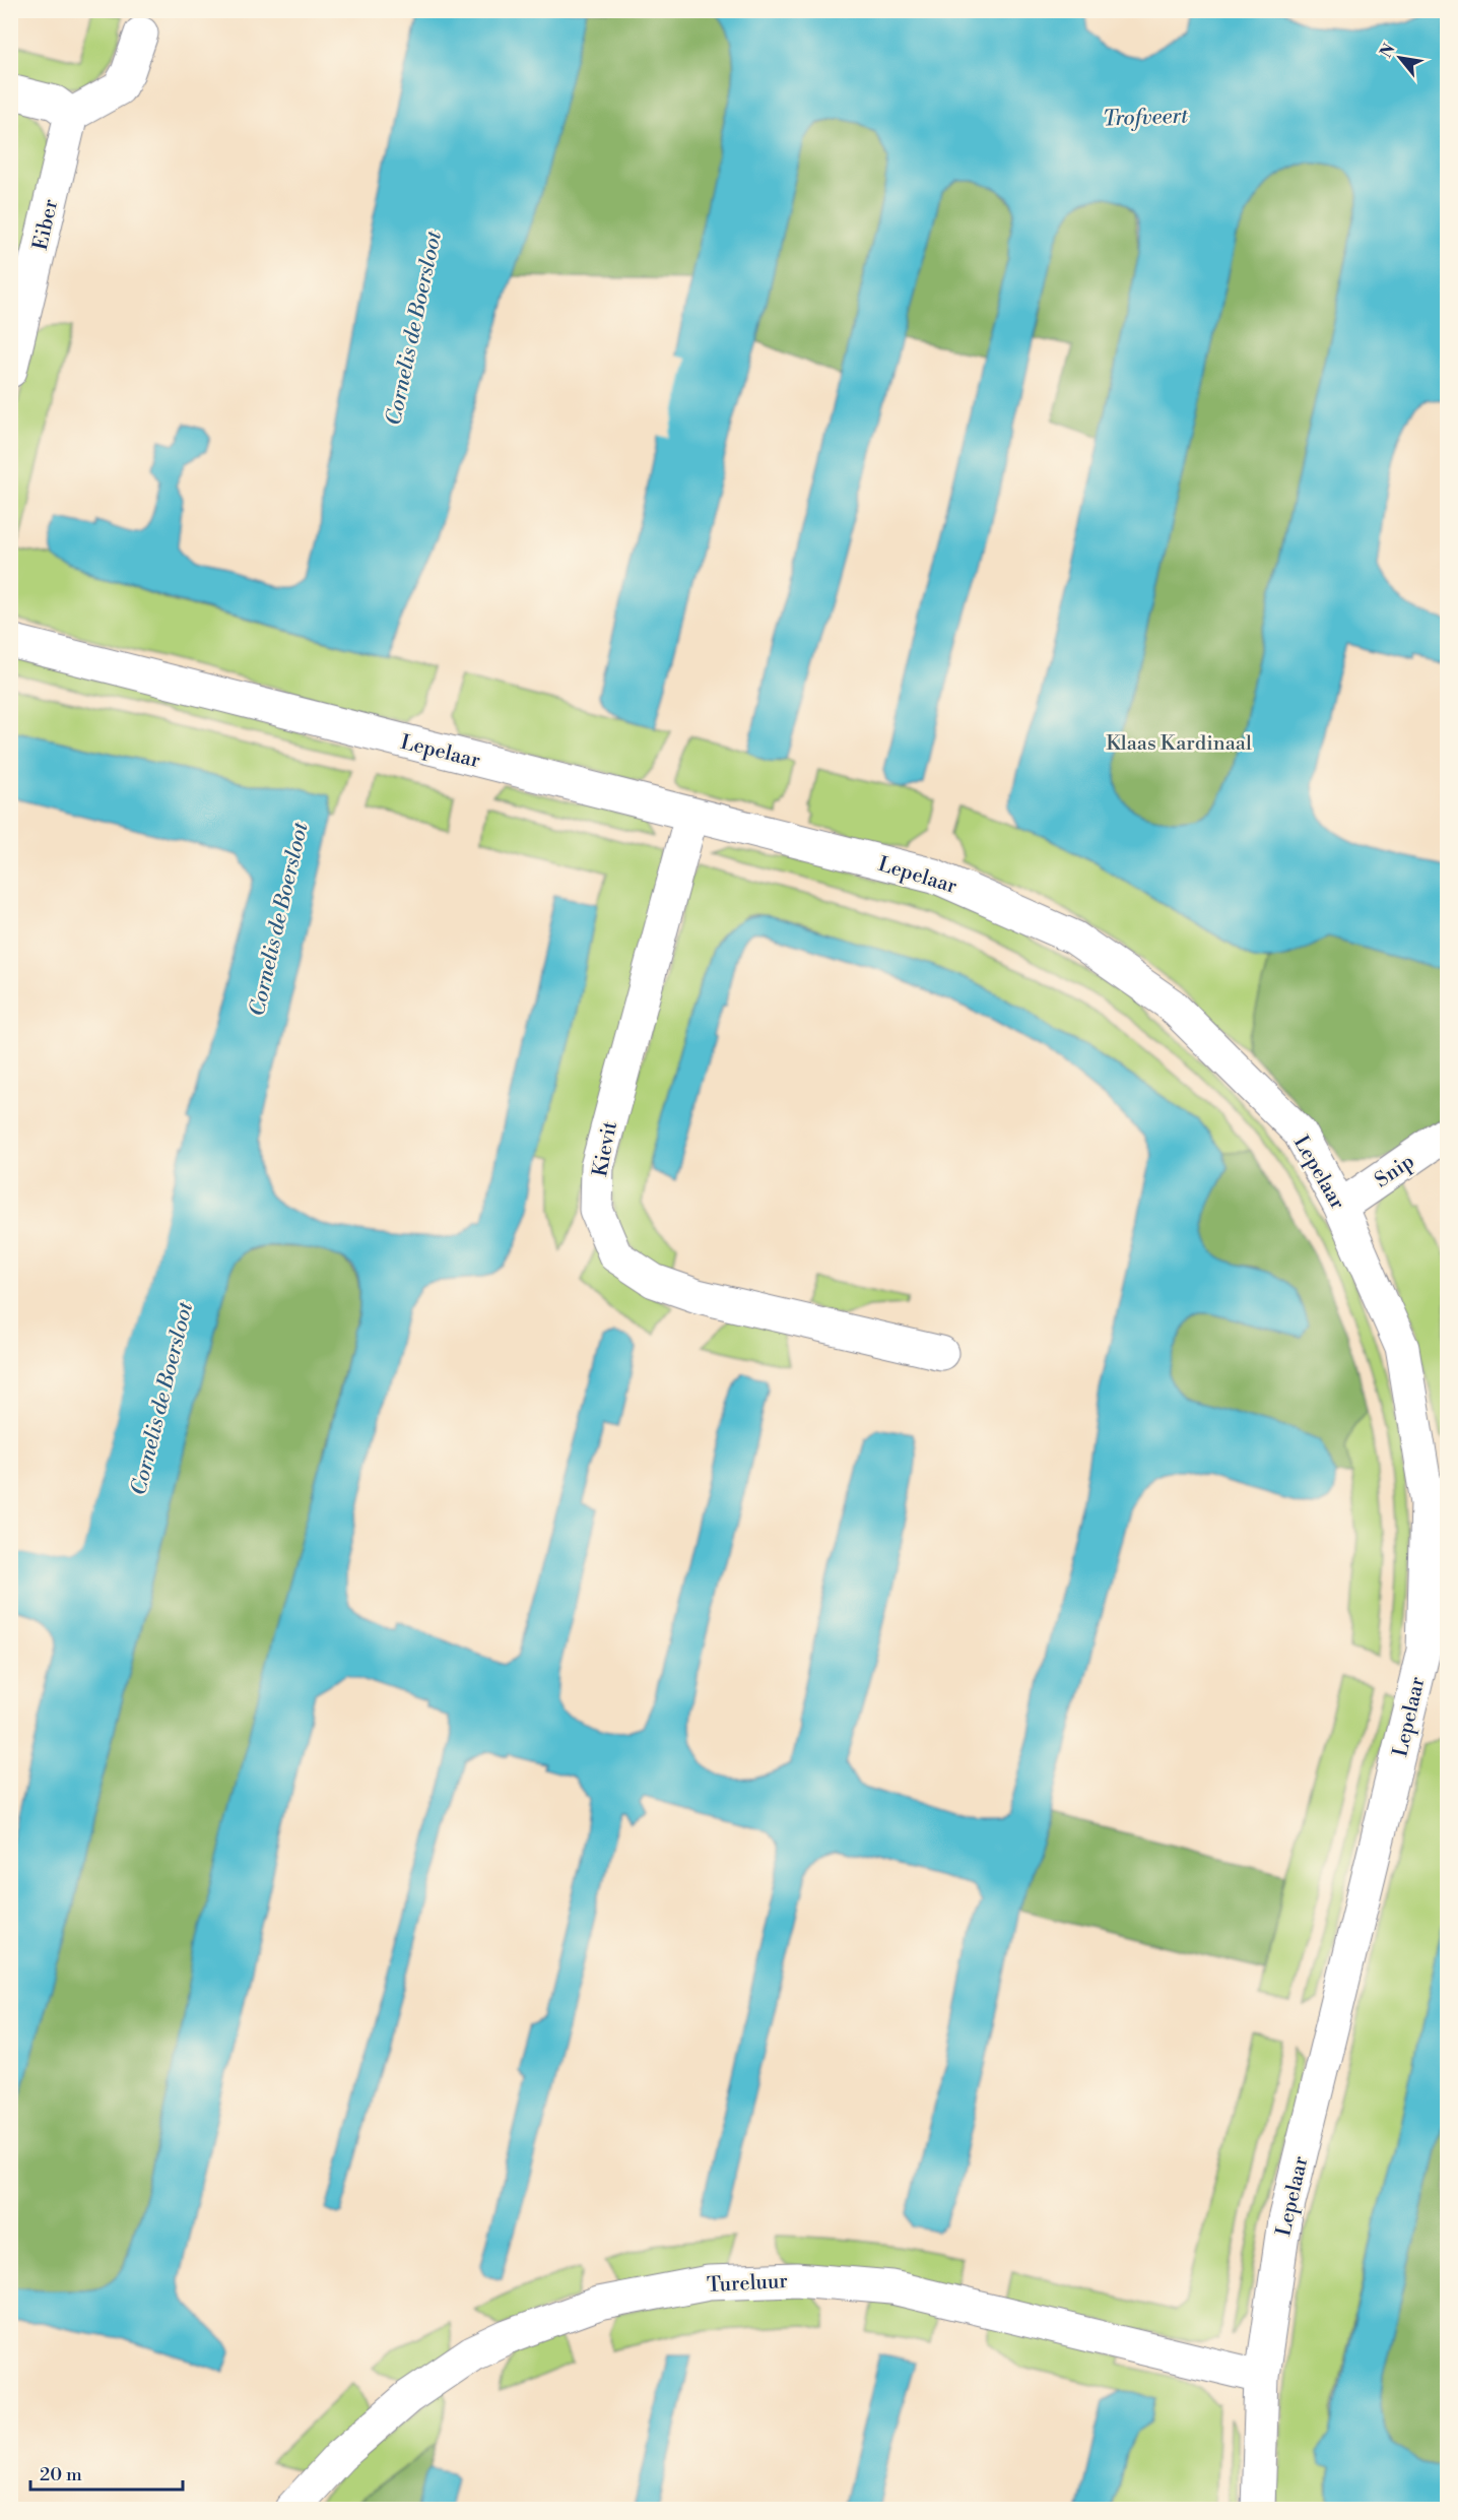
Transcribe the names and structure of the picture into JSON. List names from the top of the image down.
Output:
{
  "streets": {
    "street": [
      "Eiber",
      "Lepelaar",
      "Kievit",
      "Snip",
      "Tureluur"
    ]
  },
  "crossings": [
    ["Lepelaar", "Kievit"],
    ["Lepelaar", "Snip"],
    ["Lepelaar", "Tureluur"]
  ],
  "water": ["Trofveert", "Cornelis de Boersloot"],
  "parks": ["Klaas Kardinaal"],
  "scale_bar": "20 m",
  "north": "top left"
}
